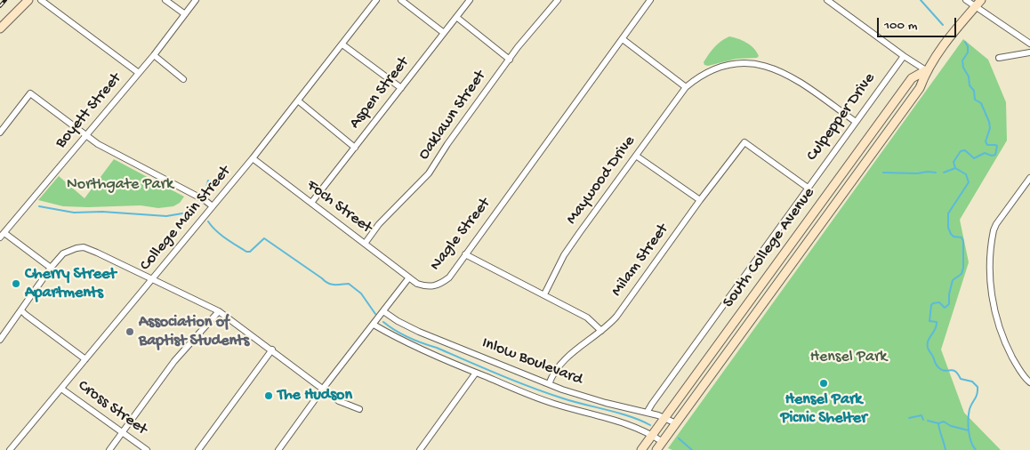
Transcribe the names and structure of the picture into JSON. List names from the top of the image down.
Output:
{
  "streets": {
    "main road": ["South College Avenue"],
    "street": [
      "Aspen Street",
      "Boyett Street",
      "Oaklawn Street",
      "Culpepper Drive",
      "Maywood Drive",
      "Foch Street",
      "College Main Street",
      "Nagle Street",
      "Milam Street",
      "Inlow Boulevard",
      "Cross Street"
    ]
  },
  "crossings": [
    ["Aspen Street", "Foch Street"],
    ["Oaklawn Street", "Foch Street"],
    ["Culpepper Drive", "Maywood Drive"],
    ["Culpepper Drive", "Milam Street"],
    ["Culpepper Drive", "Inlow Boulevard"],
    ["Foch Street", "College Main Street"],
    ["Foch Street", "Nagle Street"],
    ["College Main Street", "Cross Street"],
    ["Nagle Street", "Inlow Boulevard"],
    ["South College Avenue", "Inlow Boulevard"],
    ["Milam Street", "Inlow Boulevard"]
  ],
  "parks": ["Northgate Park", "Hensel Park"],
  "places": [
    "Cherry Street Apartments",
    "Association of Baptist Students",
    "Hensel Park Picnic Shelter",
    "The Hudson"
  ],
  "scale_bar": "100 m"
}
